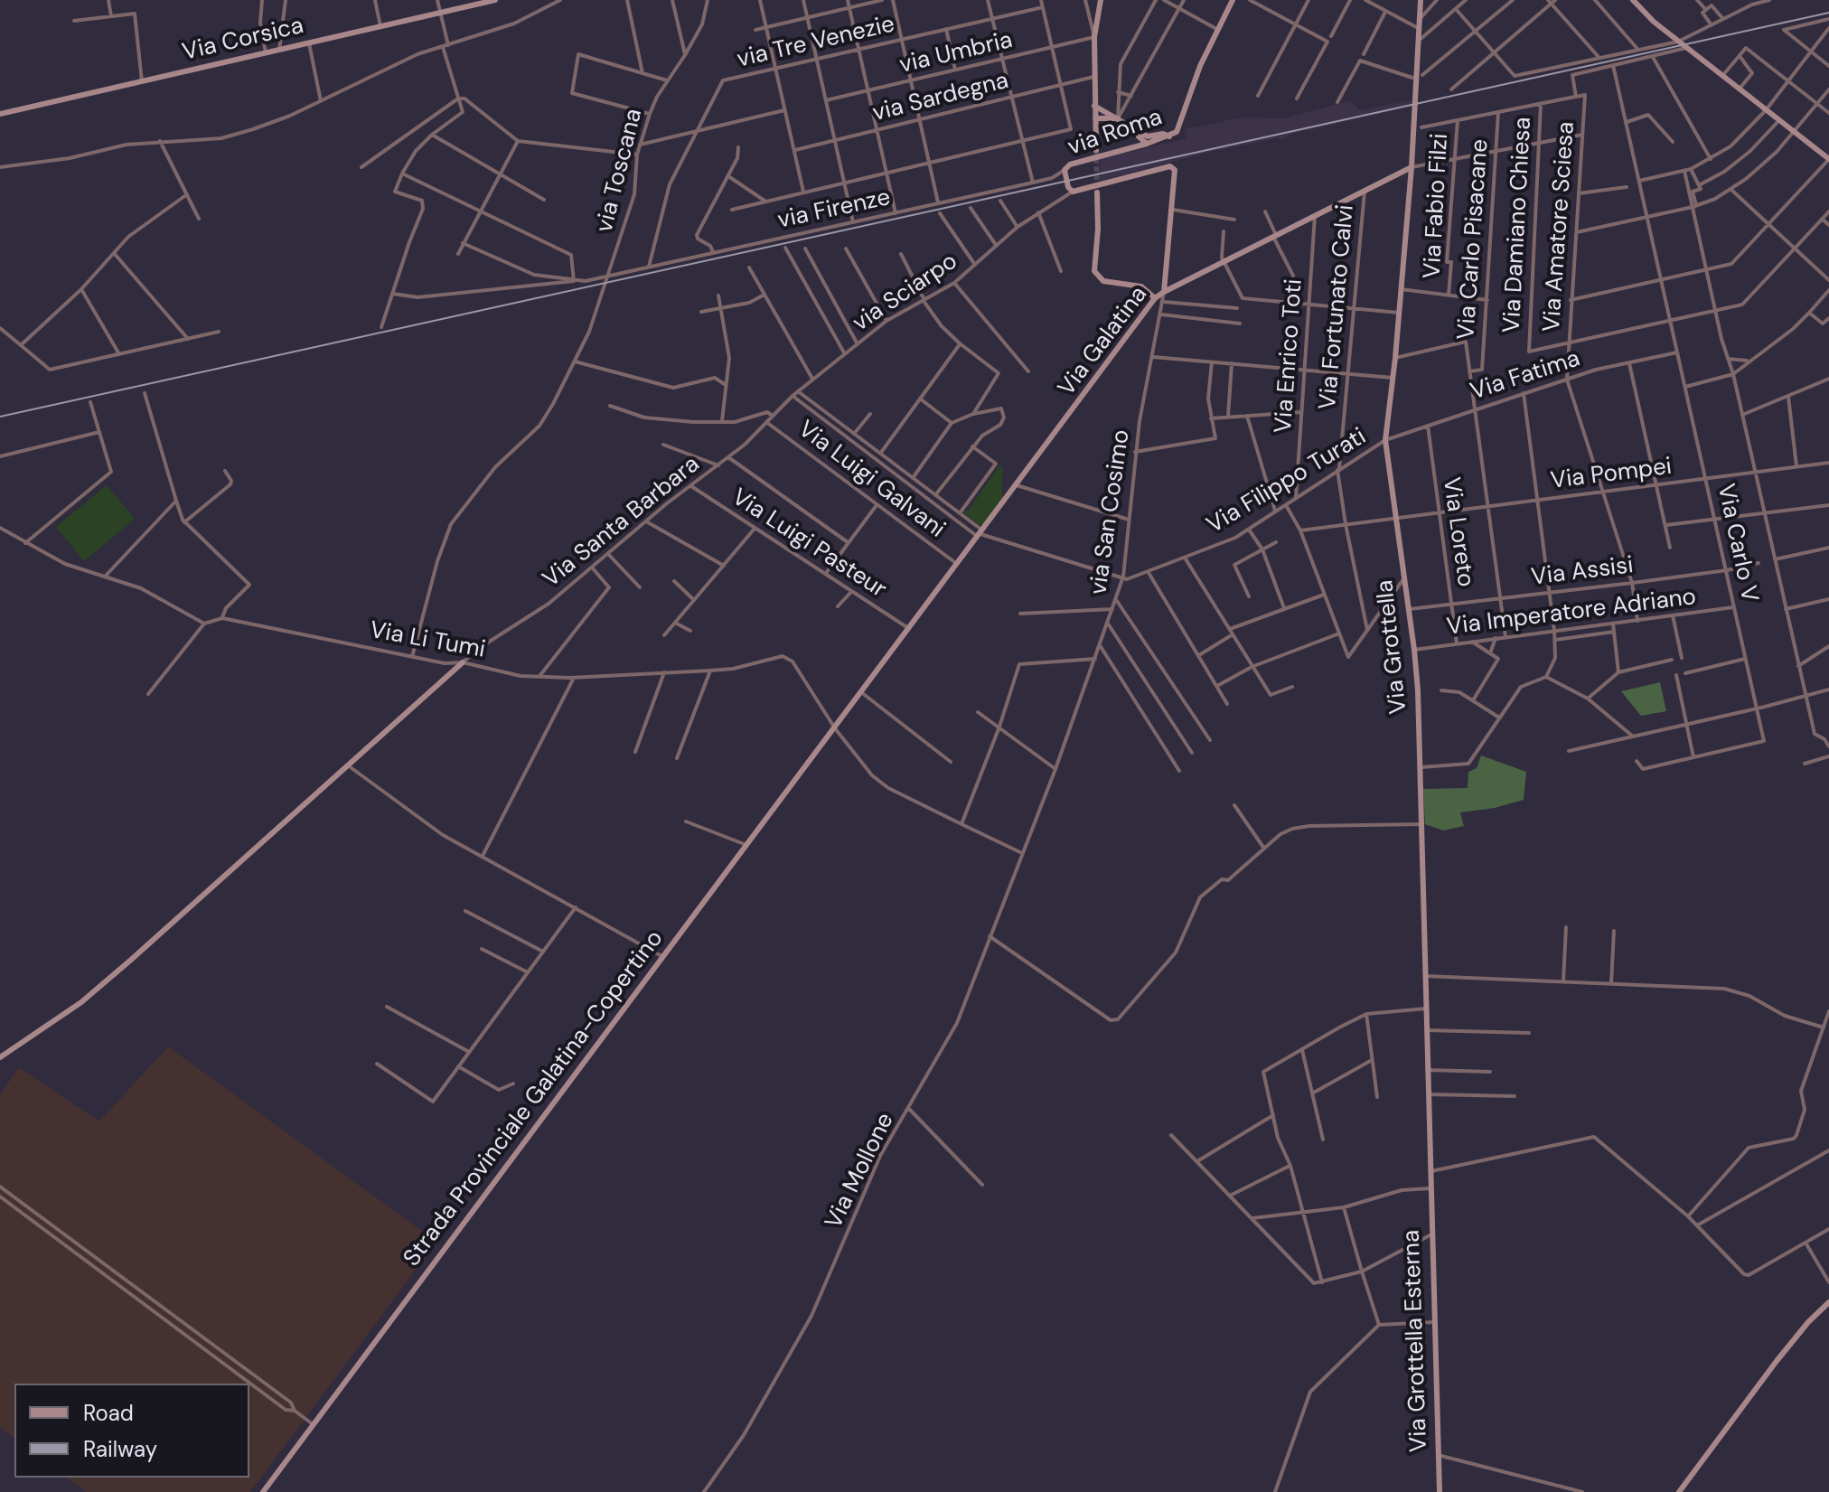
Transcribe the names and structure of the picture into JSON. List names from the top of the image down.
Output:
{
  "streets": {
    "street": [
      "Via Corsica",
      "via Tre Venezie",
      "via Umbria",
      "via Sardegna",
      "via Roma",
      "via Toscana",
      "Via Fabio Filzi",
      "via Firenze",
      "Via Damiano Chiesa",
      "Via Amatore Sciesa",
      "Via Carlo Pisacane",
      "via Sciarpo",
      "Via Fortunato Calvi",
      "Via Galatina",
      "Via Enrico Toti",
      "Via Fatima",
      "Via Pompei",
      "Via Luigi Galvani",
      "Via Filippo Turati",
      "via San Cosimo",
      "Via Santa Barbara",
      "Via Loreto",
      "Via Carlo V",
      "Via Luigi Pasteur",
      "Via Assisi",
      "Via Imperatore Adriano",
      "Via Li Tumi",
      "Via Grottella",
      "Strada Provinciale Galatina-Copertino",
      "Via Mollone",
      "Via Grottella Esterna"
    ]
  },
  "crossings": [
    ["via Roma", "via Firenze"],
    ["via Roma", "via Sciarpo"],
    ["via Roma", "Via Galatina"],
    ["via Toscana", "via Firenze"],
    ["via Toscana", "Via Li Tumi"],
    ["Via Damiano Chiesa", "Via Amatore Sciesa"],
    ["Via Amatore Sciesa", "Via Fatima"],
    ["Via Amatore Sciesa", "Via Carlo V"],
    ["via Sciarpo", "Via Galatina"],
    ["via Sciarpo", "Via Santa Barbara"],
    ["Via Fortunato Calvi", "Via Pompei"],
    ["Via Fortunato Calvi", "Via Filippo Turati"],
    ["Via Galatina", "Via Luigi Galvani"],
    ["Via Galatina", "via San Cosimo"],
    ["Via Galatina", "Via Luigi Pasteur"],
    ["Via Galatina", "Strada Provinciale Galatina-Copertino"],
    ["Via Enrico Toti", "Via Filippo Turati"],
    ["Via Fatima", "Via Filippo Turati"],
    ["Via Fatima", "Via Loreto"],
    ["Via Fatima", "Via Carlo V"],
    ["Via Fatima", "Via Grottella"],
    ["Via Pompei", "Via Loreto"],
    ["Via Pompei", "Via Carlo V"],
    ["Via Pompei", "Via Grottella"],
    ["Via Luigi Galvani", "Via Santa Barbara"],
    ["Via Filippo Turati", "via San Cosimo"],
    ["Via Filippo Turati", "Via Grottella"],
    ["via San Cosimo", "Via Mollone"],
    ["Via Santa Barbara", "Via Luigi Pasteur"],
    ["Via Santa Barbara", "Via Li Tumi"],
    ["Via Loreto", "Via Assisi"],
    ["Via Loreto", "Via Imperatore Adriano"],
    ["Via Carlo V", "Via Assisi"],
    ["Via Carlo V", "Via Imperatore Adriano"],
    ["Via Luigi Pasteur", "Strada Provinciale Galatina-Copertino"],
    ["Via Assisi", "Via Grottella"],
    ["Via Imperatore Adriano", "Via Grottella"],
    ["Via Li Tumi", "Strada Provinciale Galatina-Copertino"],
    ["Via Grottella", "Via Grottella Esterna"]
  ],
  "legend": ["Road", "Railway"]
}
